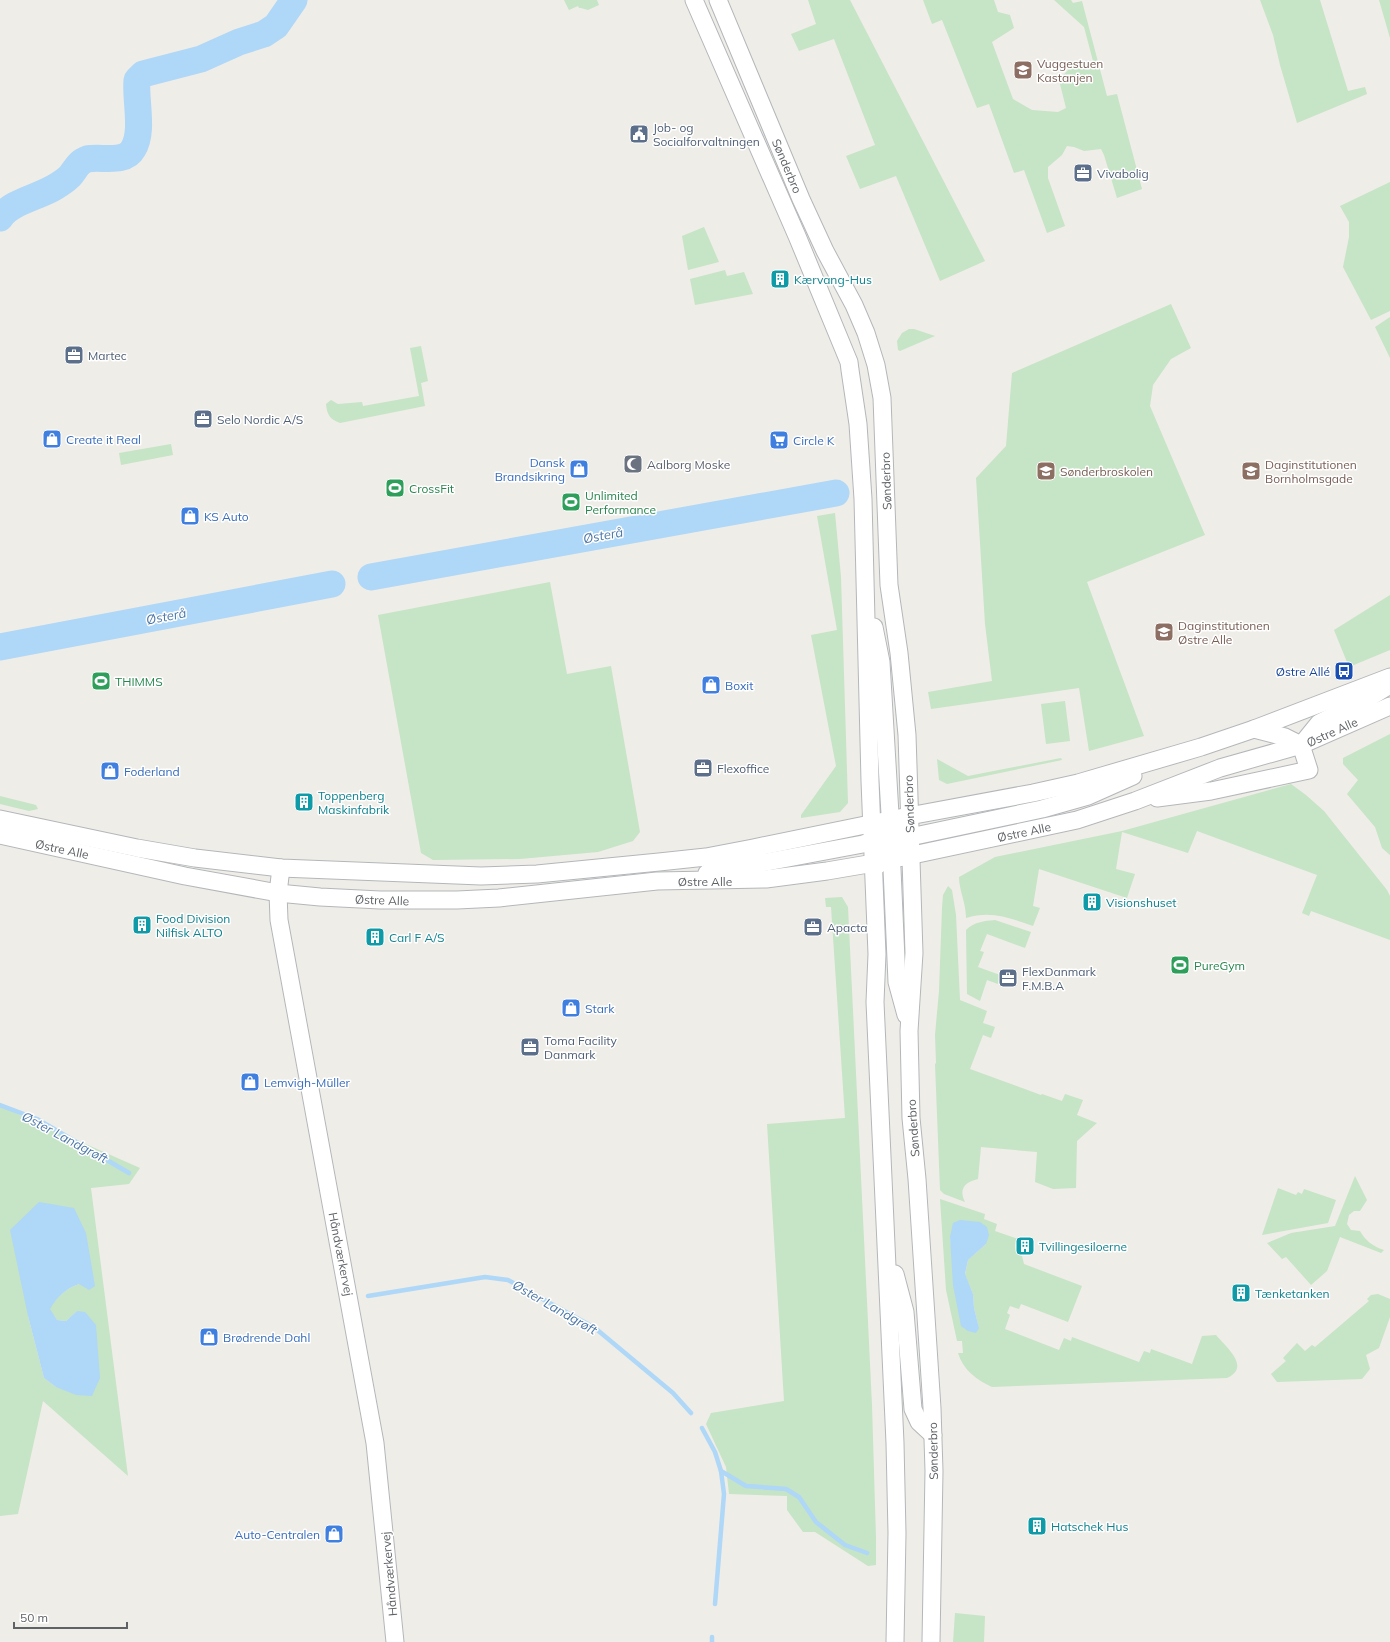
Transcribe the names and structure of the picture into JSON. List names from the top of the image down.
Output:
{
  "streets": {
    "street": ["Sønderbro", "Østre Alle", "Håndværkervej"]
  },
  "crossings": [
    ["Sønderbro", "Østre Alle"],
    ["Østre Alle", "Håndværkervej"]
  ],
  "water": ["Østerå", "Øster Landgrøft"],
  "places": {
    "school or university": [
      "Vuggestuen Kastanjen",
      "Sønderbroskolen",
      "Daginstitutionen Bornholmsgade",
      "Daginstitutionen Østre Alle"
    ],
    "public building": ["Job- og Socialforvaltningen"],
    "office": [
      "Vivabolig",
      "Martec",
      "Selo Nordic A/S",
      "Flexoffice",
      "Apacta",
      "FlexDanmark F.M.B.A",
      "Toma Facility Danmark"
    ],
    "building": [
      "Kærvang-Hus",
      "Toppenberg Maskinfabrik",
      "Visionshuset",
      "Food Division Nilfisk ALTO",
      "Carl F A/S",
      "Tvillingesiloerne",
      "Tænketanken",
      "Hatschek Hus"
    ],
    "shop": [
      "Create it Real",
      "Dansk Brandsikring",
      "KS Auto",
      "Boxit",
      "Foderland",
      "Stark",
      "Lemvigh-Müller",
      "Brødrende Dahl",
      "Auto-Centralen"
    ],
    "supermarket": ["Circle K"],
    "mosque": ["Aalborg Moske"],
    "sports": [
      "CrossFit",
      "Unlimited Performance",
      "THIMMS",
      "PureGym"
    ],
    "bus stop": ["Østre Allé"]
  },
  "scale_bar": "50 m"
}
